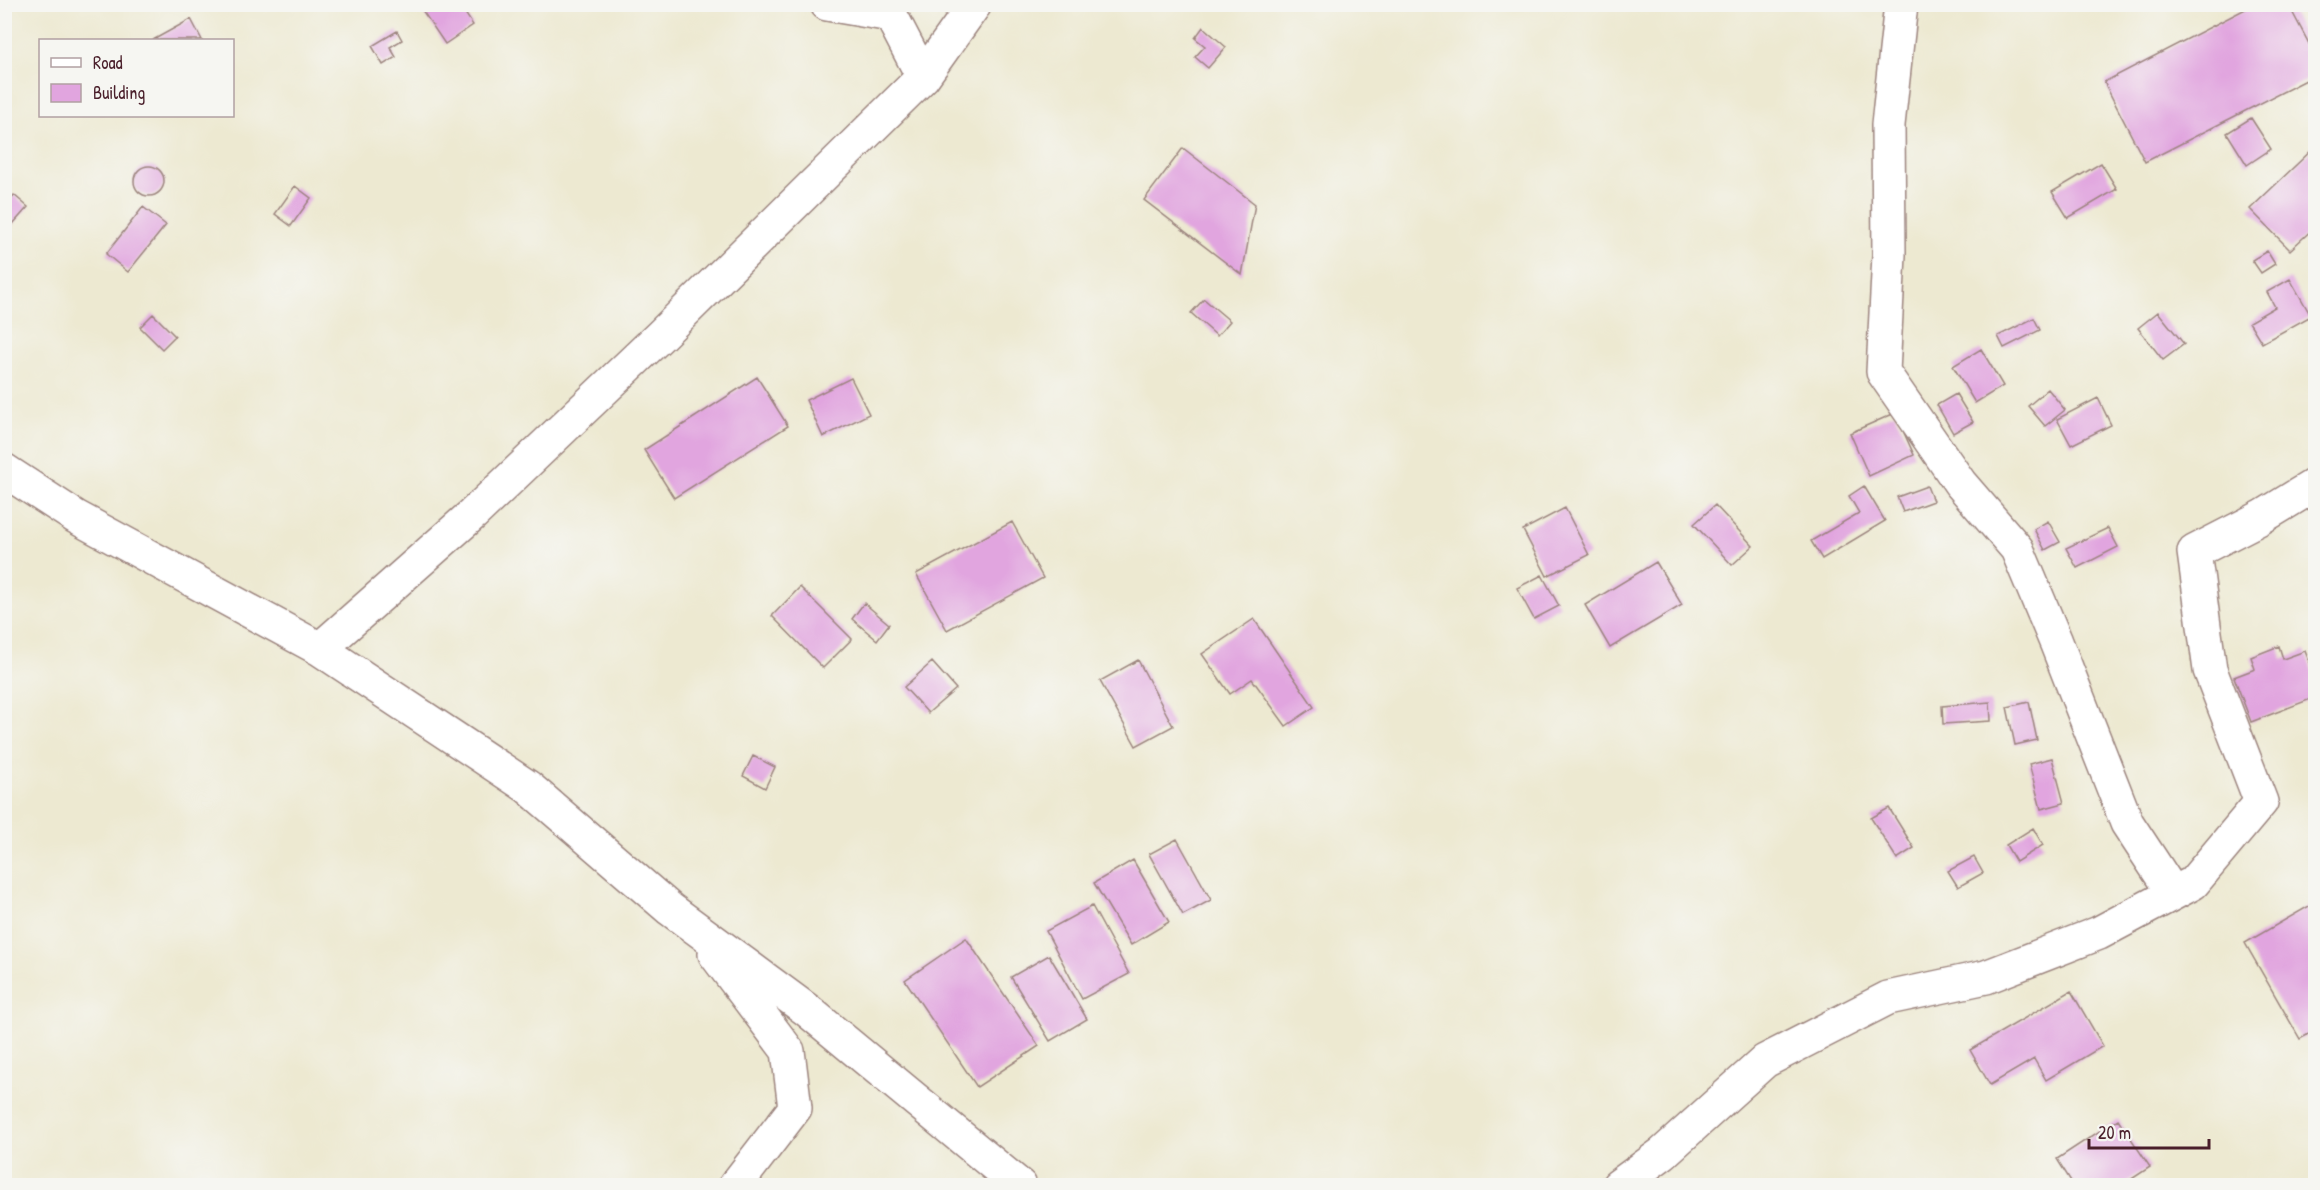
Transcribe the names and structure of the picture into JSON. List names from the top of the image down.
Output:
{
  "legend": ["Road", "Building"],
  "scale_bar": "20 m"
}
